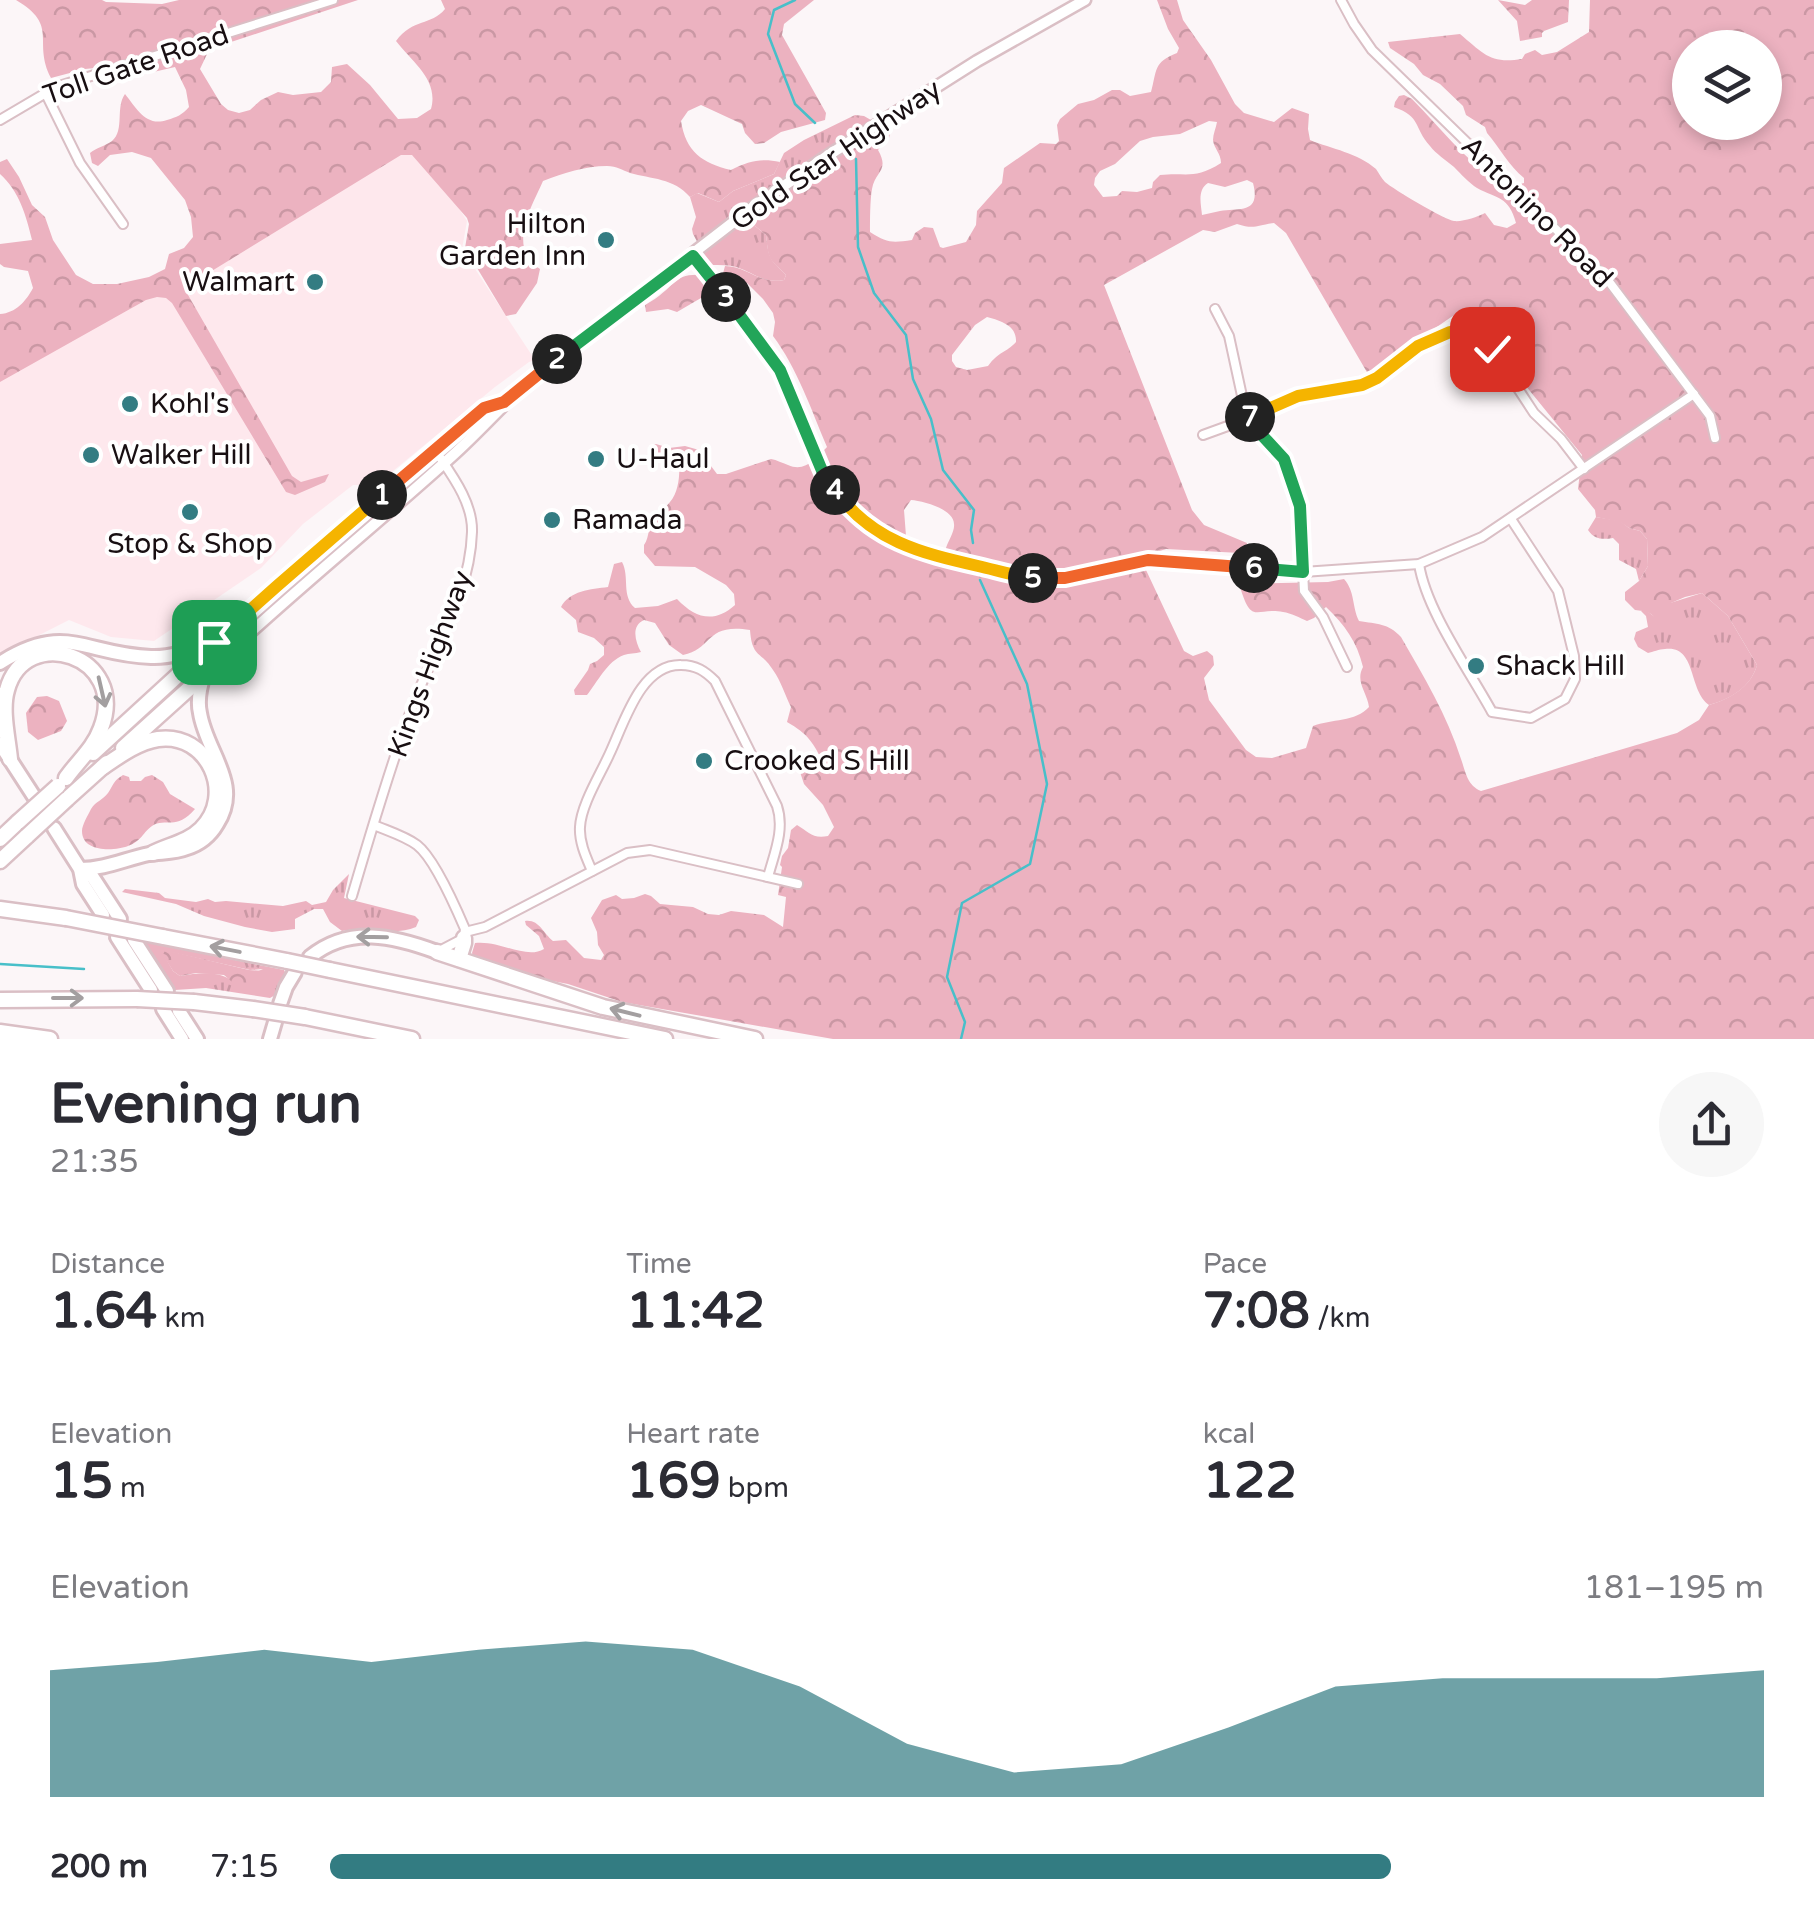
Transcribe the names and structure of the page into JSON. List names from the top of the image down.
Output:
{
  "streets": {
    "main road": ["Gold Star Highway"],
    "street": ["Toll Gate Road", "Antonino Road", "Kings Highway"]
  },
  "crossings": [
    ["Gold Star Highway", "Kings Highway"]
  ],
  "places": [
    "Hilton Garden Inn",
    "Walmart",
    "Kohl's",
    "Walker Hill",
    "U-Haul",
    "Stop & Shop",
    "Ramada",
    "Shack Hill",
    "Crooked S Hill"
  ],
  "page": {
    "pins": [
      "3",
      "2",
      "7",
      "4",
      "1",
      "6",
      "5"
    ],
    "heading": ["Evening run", "21:35"],
    "stats": [
      ["Distance", "1.64 km"],
      ["Time", "11:42"],
      ["Pace", "7:08 /km"],
      ["Elevation", "15 m"],
      ["Heart rate", "169 bpm"],
      ["kcal", "122"]
    ],
    "chart": ["Elevation", "181–195 m"],
    "list": [
      {
        "name": "200 m",
        "note": "7:15"
      }
    ]
  }
}
